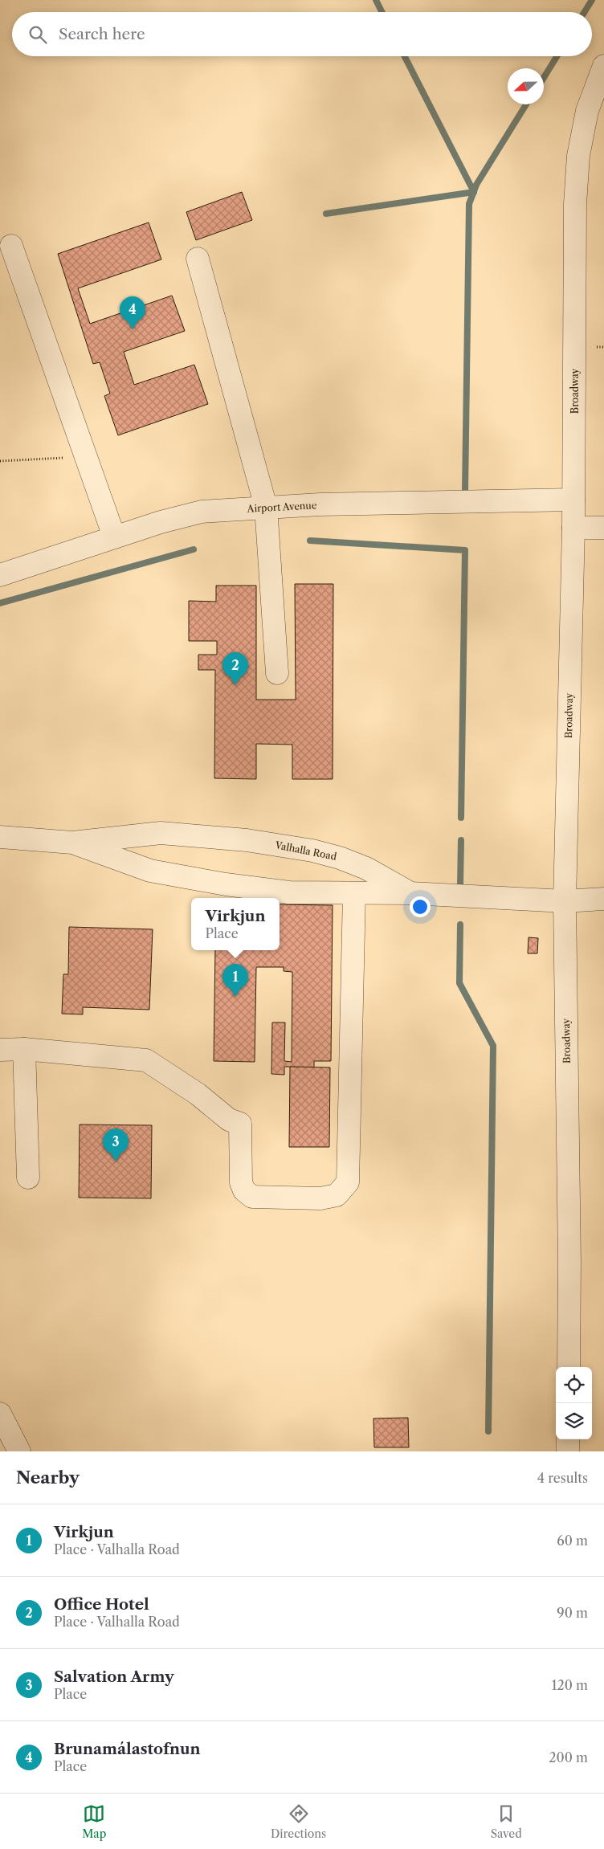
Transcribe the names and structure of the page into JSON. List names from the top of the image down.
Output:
{
  "streets": {
    "street": ["Broadway", "Airport Avenue", "Valhalla Road"]
  },
  "crossings": [
    ["Broadway", "Airport Avenue"],
    ["Broadway", "Valhalla Road"]
  ],
  "north": "left",
  "page": {
    "search": "Search here",
    "pins": [
      "4",
      "2",
      "1",
      "3"
    ],
    "popup": ["Virkjun", "Place"],
    "heading": ["Nearby", "4 results"],
    "list": [
      {
        "mark": "1",
        "name": "Virkjun",
        "note": "Place · Valhalla Road",
        "value": "60 m"
      },
      {
        "mark": "2",
        "name": "Office Hotel",
        "note": "Place · Valhalla Road",
        "value": "90 m"
      },
      {
        "mark": "3",
        "name": "Salvation Army",
        "note": "Place",
        "value": "120 m"
      },
      {
        "mark": "4",
        "name": "Brunamálastofnun",
        "note": "Place",
        "value": "200 m"
      }
    ],
    "nav": ["Map", "Directions", "Saved"]
  }
}
